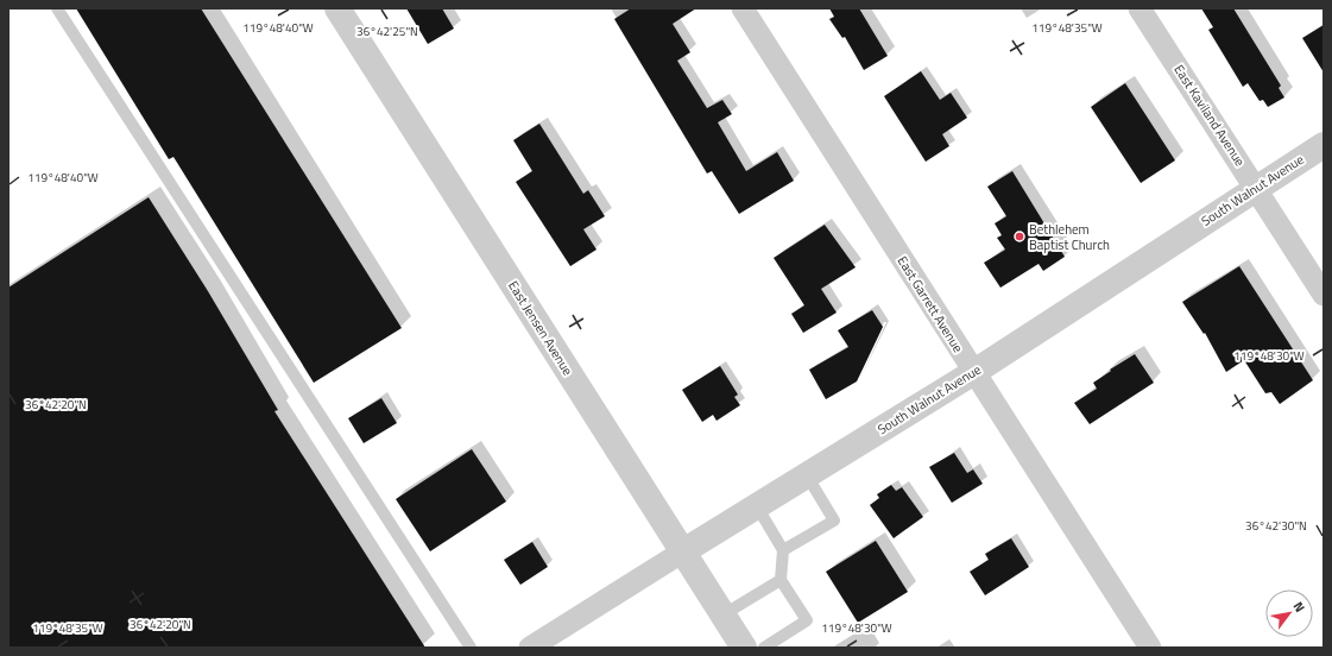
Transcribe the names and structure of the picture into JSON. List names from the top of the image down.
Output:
{
  "streets": {
    "street": [
      "East Kaviland Avenue",
      "South Walnut Avenue",
      "East Garrett Avenue",
      "East Jensen Avenue"
    ]
  },
  "crossings": [
    ["East Kaviland Avenue", "South Walnut Avenue"],
    ["South Walnut Avenue", "East Garrett Avenue"],
    ["South Walnut Avenue", "East Jensen Avenue"]
  ],
  "places": ["Bethlehem Baptist Church"],
  "north": "top right",
  "coordinates": [
    "119°48'35\"W",
    "119°48'40\"W",
    "36°42'25\"N",
    "119°48'30\"W",
    "36°42'20\"N",
    "36°42'30\"N"
  ]
}
